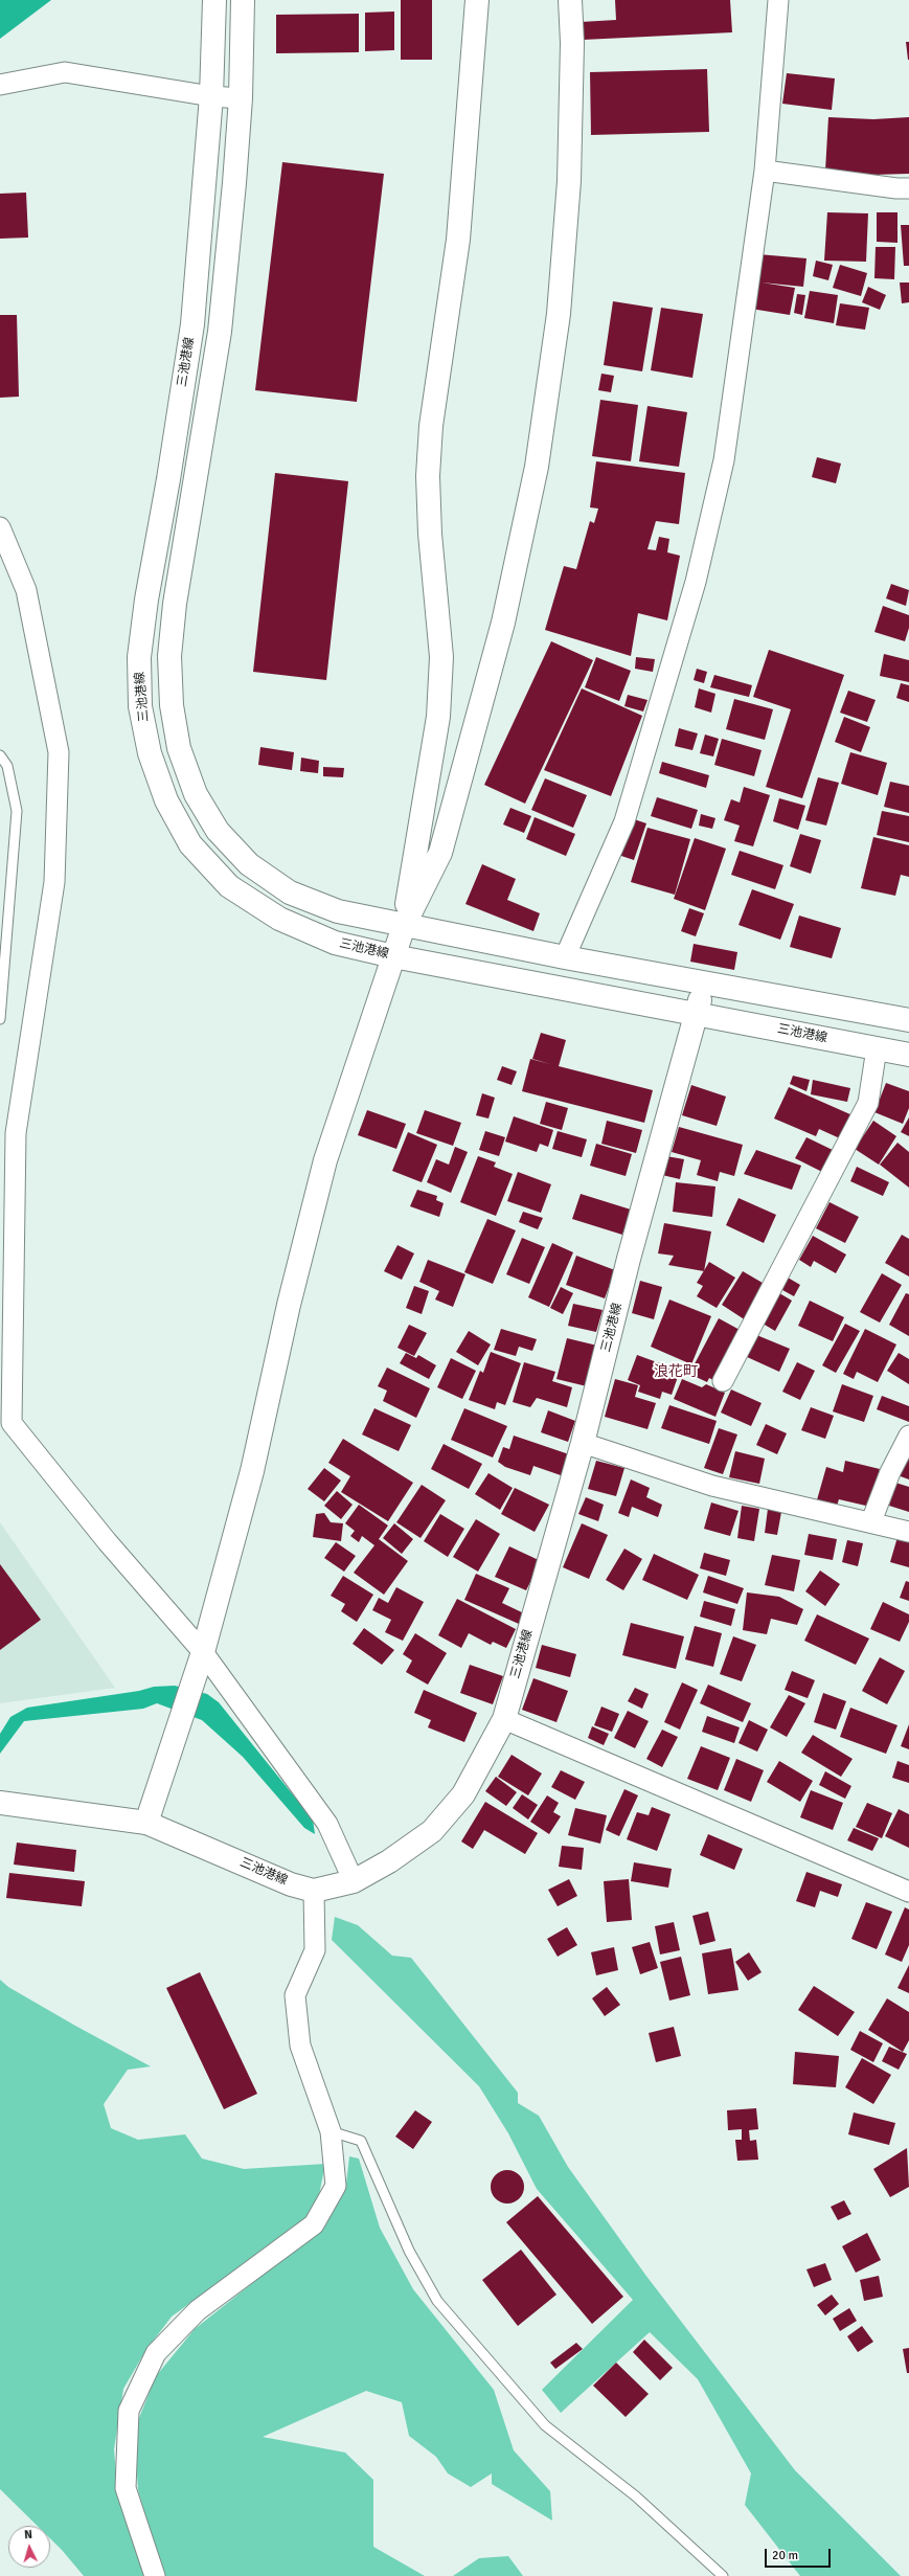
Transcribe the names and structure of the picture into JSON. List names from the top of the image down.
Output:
{
  "streets": {
    "main road": ["三池港線"]
  },
  "districts": ["浪花町"],
  "scale_bar": "20 m",
  "north": "top"
}
